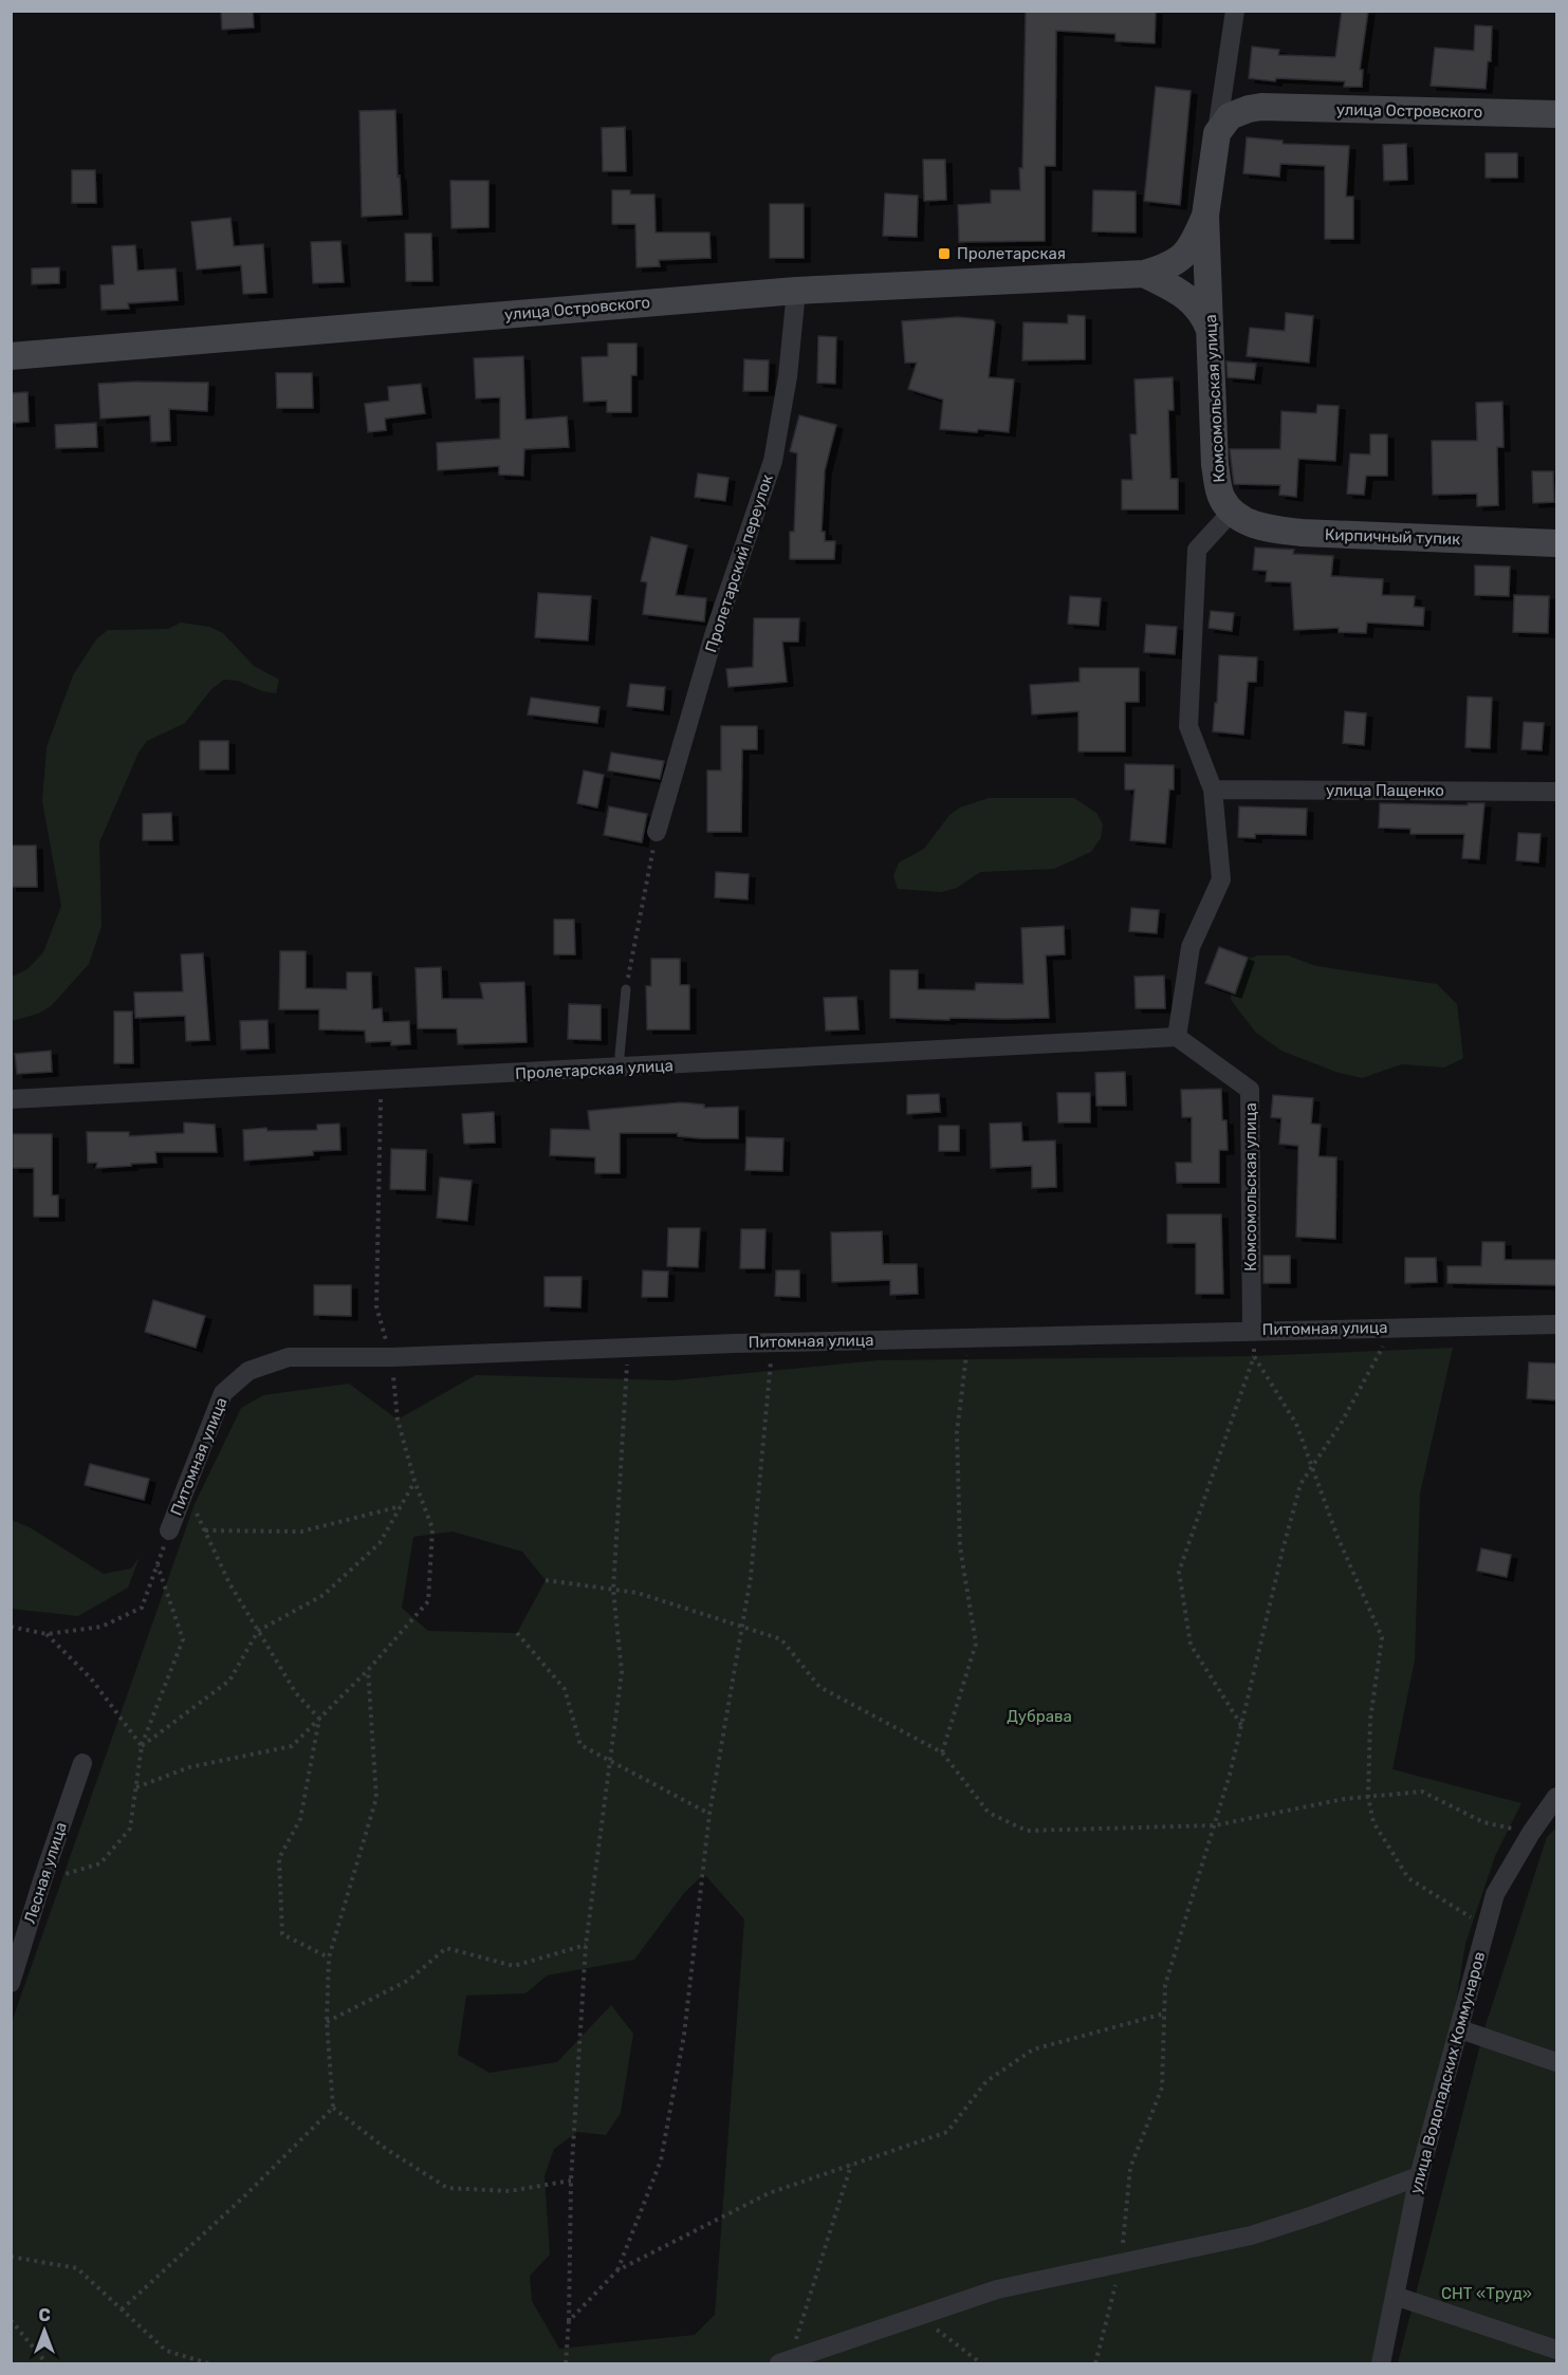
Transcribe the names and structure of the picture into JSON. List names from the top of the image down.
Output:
{
  "streets": {
    "street": [
      "улица Островского",
      "Комсомольская улица",
      "Кирпичный тупик",
      "Пролетарский переулок",
      "улица Пащенко",
      "Пролетарская улица",
      "Питомная улица",
      "Лесная улица",
      "улица Водопадских Коммунаров"
    ]
  },
  "crossings": [
    ["улица Островского", "Комсомольская улица"],
    ["улица Островского", "Пролетарский переулок"],
    ["Комсомольская улица", "Кирпичный тупик"],
    ["Комсомольская улица", "Пролетарская улица"],
    ["Комсомольская улица", "Питомная улица"]
  ],
  "parks": ["Дубрава", "СНТ «Труд»"],
  "places": {
    "transit": ["Пролетарская"]
  },
  "north": "top"
}
